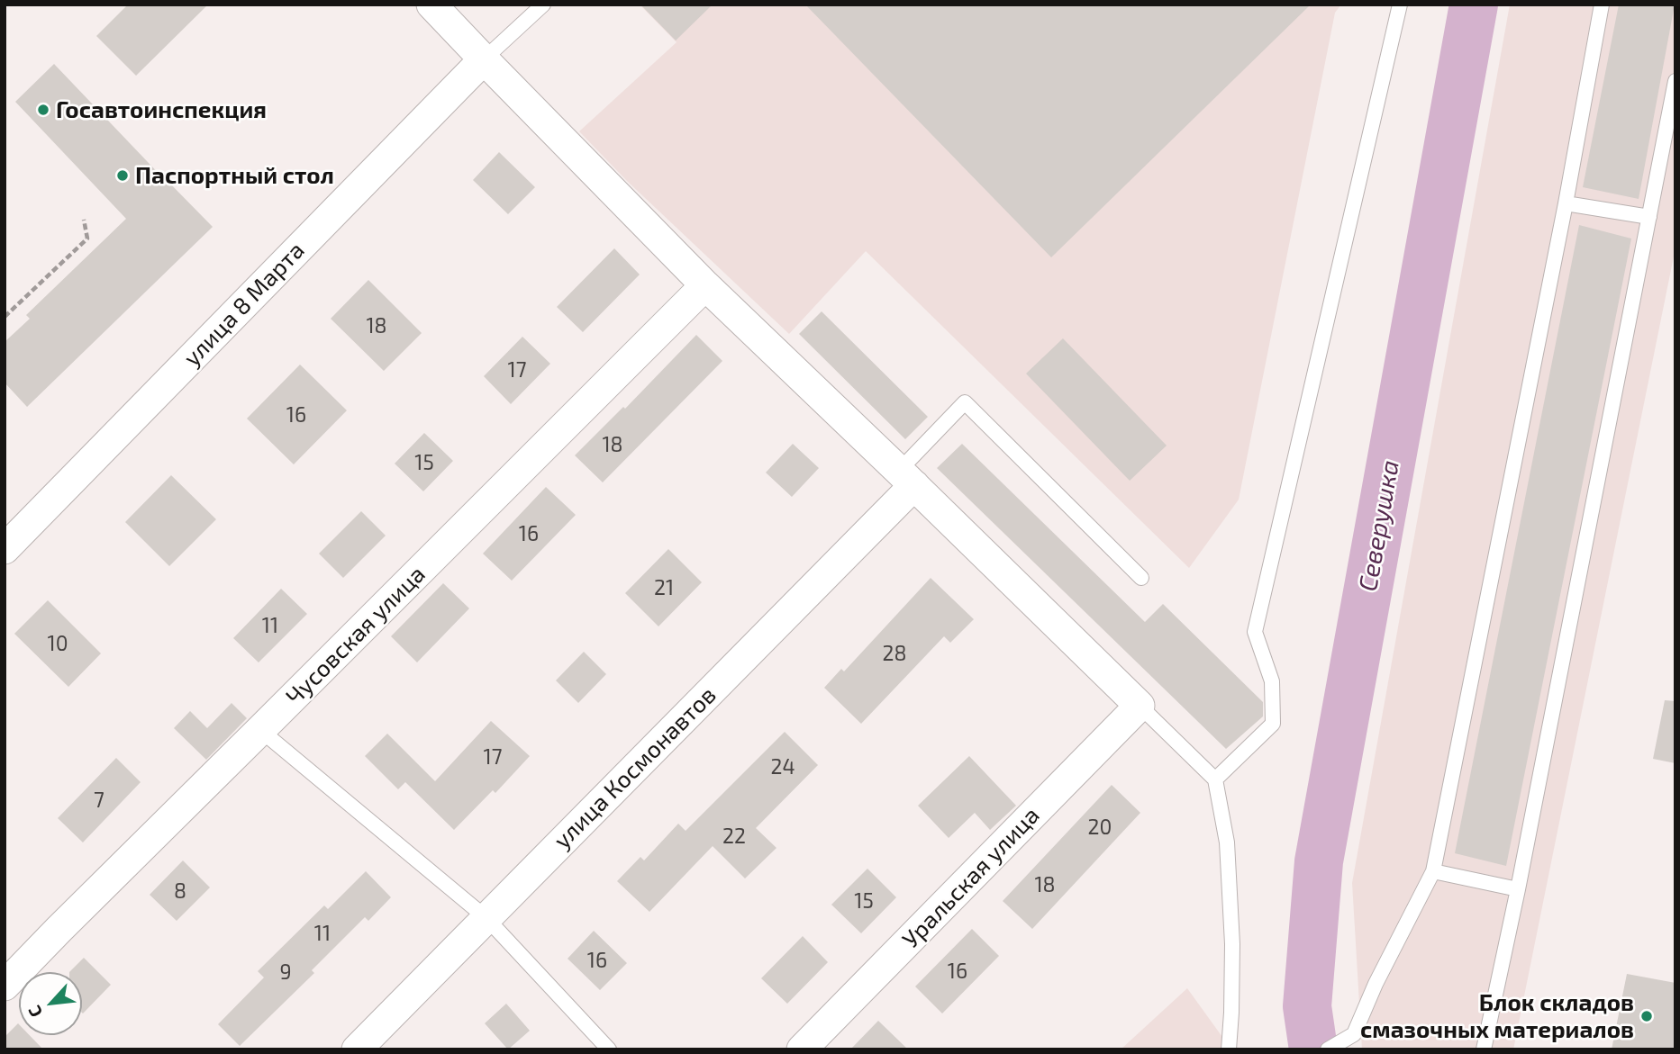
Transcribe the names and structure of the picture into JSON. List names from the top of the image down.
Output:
{
  "streets": {
    "street": [
      "улица 8 Марта",
      "Чусовская улица",
      "улица Космонавтов",
      "Уральская улица"
    ]
  },
  "water": ["Северушка"],
  "places": ["Госавтоинспекция", "Паспортный стол", "Блок складов смазочных материалов"],
  "house_numbers": [
    "18",
    "17",
    "16",
    "18",
    "15",
    "16",
    "21",
    "11",
    "10",
    "28",
    "17",
    "24",
    "7",
    "20",
    "22",
    "18",
    "8",
    "15",
    "11",
    "16",
    "16",
    "9"
  ],
  "north": "bottom left"
}
